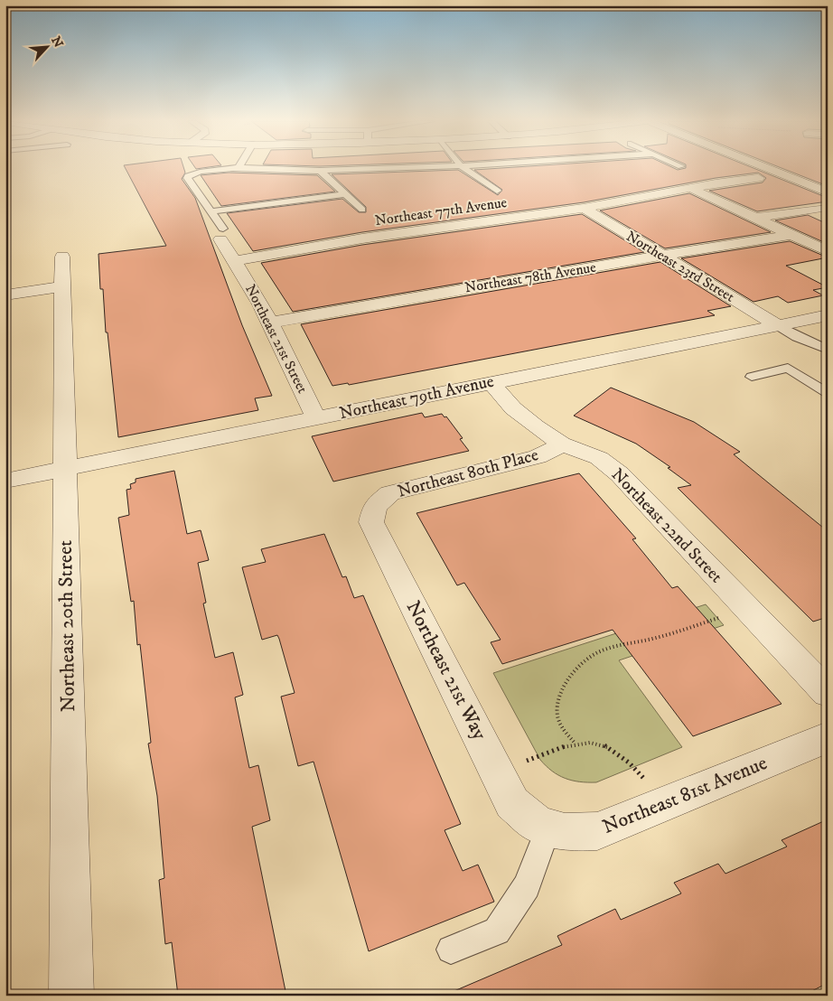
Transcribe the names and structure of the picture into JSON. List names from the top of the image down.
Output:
{
  "streets": {
    "street": [
      "Northeast 77th Avenue",
      "Northeast 23rd Street",
      "Northeast 78th Avenue",
      "Northeast 21st Street",
      "Northeast 79th Avenue",
      "Northeast 80th Place",
      "Northeast 22nd Street",
      "Northeast 20th Street",
      "Northeast 21st Way",
      "Northeast 81st Avenue"
    ]
  },
  "crossings": [
    ["Northeast 77th Avenue", "Northeast 23rd Street"],
    ["Northeast 77th Avenue", "Northeast 21st Street"],
    ["Northeast 23rd Street", "Northeast 78th Avenue"],
    ["Northeast 23rd Street", "Northeast 79th Avenue"],
    ["Northeast 78th Avenue", "Northeast 21st Street"],
    ["Northeast 21st Street", "Northeast 79th Avenue"],
    ["Northeast 79th Avenue", "Northeast 22nd Street"],
    ["Northeast 79th Avenue", "Northeast 20th Street"],
    ["Northeast 80th Place", "Northeast 22nd Street"],
    ["Northeast 80th Place", "Northeast 21st Way"],
    ["Northeast 21st Way", "Northeast 81st Avenue"]
  ],
  "north": "top right"
}
